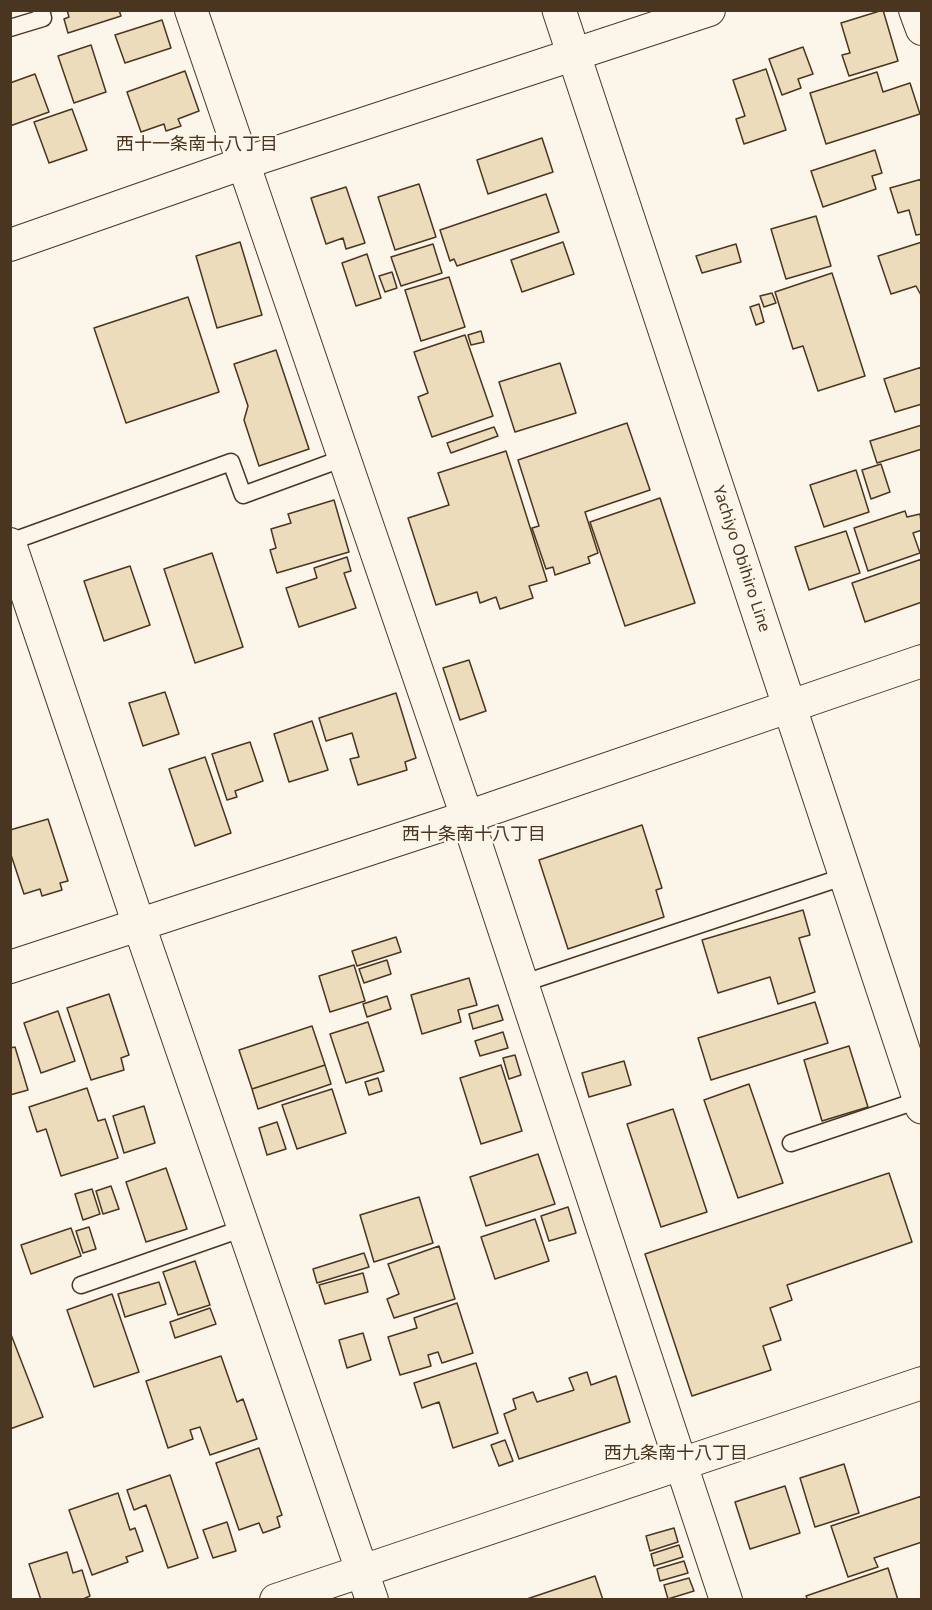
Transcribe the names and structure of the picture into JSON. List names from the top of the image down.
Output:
{
  "streets": {
    "main road": ["Yachiyo Obihiro Line"]
  },
  "districts": ["西十一条南十八丁目", "西十条南十八丁目", "西九条南十八丁目"]
}
